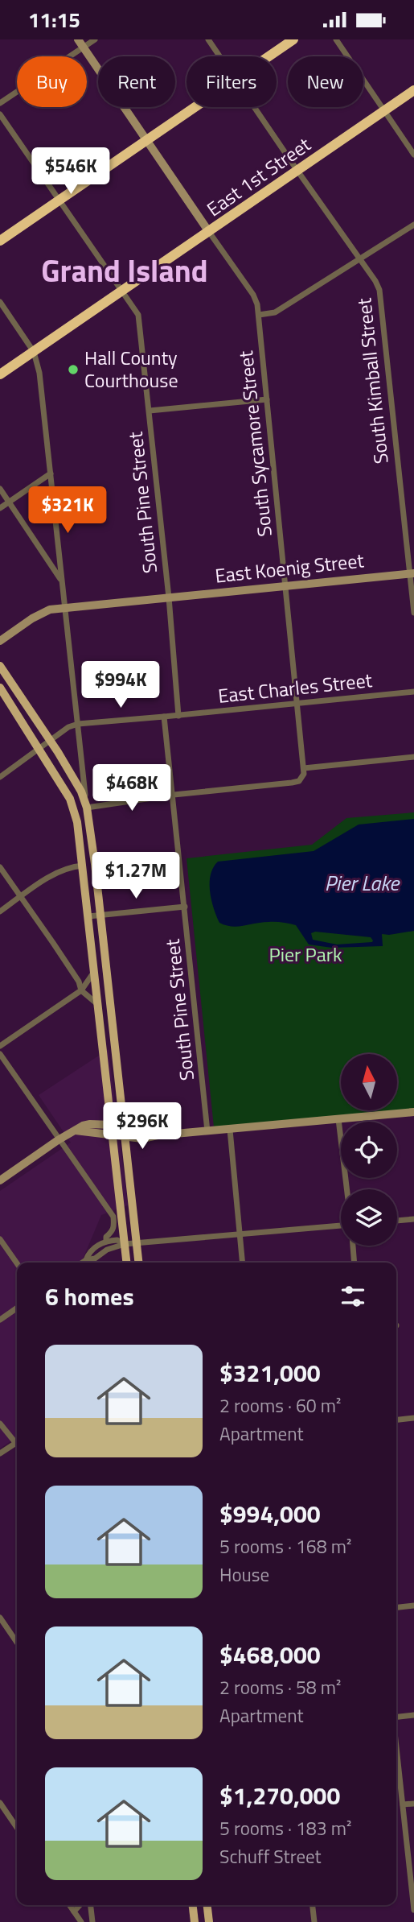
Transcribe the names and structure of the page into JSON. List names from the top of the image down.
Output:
{
  "streets": {
    "highway": ["East 1st Street"],
    "street": [
      "South Kimball Street",
      "South Sycamore Street",
      "South Pine Street",
      "East Koenig Street",
      "East Charles Street"
    ]
  },
  "crossings": [
    ["East 1st Street", "South Kimball Street"],
    ["East 1st Street", "South Sycamore Street"],
    ["East 1st Street", "South Pine Street"],
    ["South Kimball Street", "East Koenig Street"],
    ["South Sycamore Street", "East Koenig Street"],
    ["South Sycamore Street", "East Charles Street"],
    ["South Pine Street", "East Koenig Street"],
    ["South Pine Street", "East Charles Street"]
  ],
  "districts": ["Grand Island"],
  "water": ["Pier Lake"],
  "parks": ["Pier Park"],
  "places": ["Hall County Courthouse"],
  "north": "top",
  "page": {
    "status": "11:15",
    "chip": [
      "Buy",
      "Rent",
      "Filters",
      "New"
    ],
    "price": [
      "$546K",
      "$321K",
      "$994K",
      "$468K",
      "$1.27M",
      "$296K"
    ],
    "heading": "6 homes",
    "list": [
      {
        "name": "$321,000",
        "note": "2 rooms · 60 m² · Apartment"
      },
      {
        "name": "$994,000",
        "note": "5 rooms · 168 m² · House"
      },
      {
        "name": "$468,000",
        "note": "2 rooms · 58 m² · Apartment"
      },
      {
        "name": "$1,270,000",
        "note": "5 rooms · 183 m² · Schuff Street"
      }
    ]
  }
}
